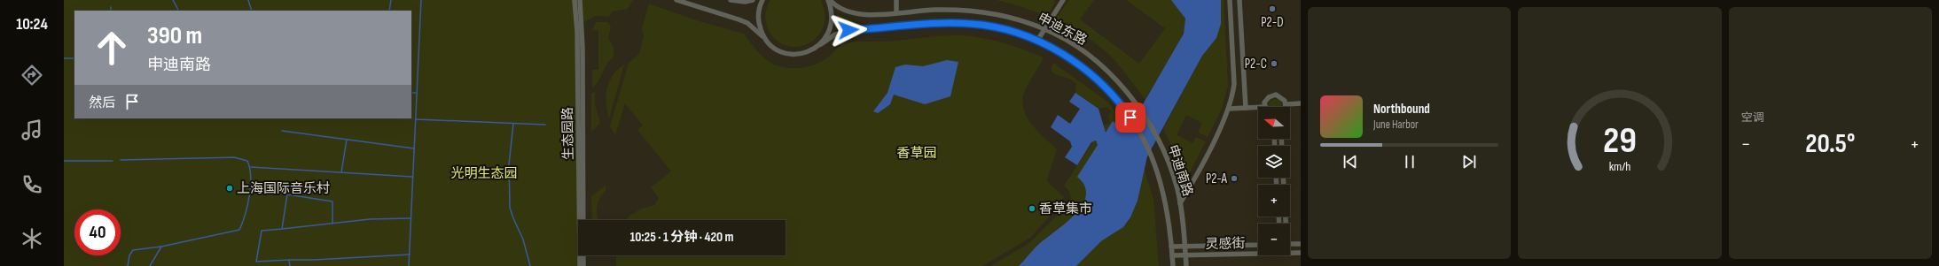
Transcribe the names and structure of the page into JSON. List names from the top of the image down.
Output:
{
  "streets": {
    "street": [
      "申迪东路",
      "生态园路",
      "申迪南路",
      "灵感街"
    ]
  },
  "crossings": [
    ["申迪东路", "申迪南路"],
    ["申迪南路", "灵感街"]
  ],
  "parks": ["香草园", "光明生态园"],
  "places": [
    "P2-D",
    "P2-C",
    "P2-A",
    "上海国际音乐村",
    "香草集市"
  ],
  "north": "left",
  "page": {
    "tabs": "10:24",
    "tile": "空调",
    "turn": ["390 m", "申迪南路"],
    "then": "然后",
    "song": ["Northbound", "June Harbor"],
    "map_buttons": ["+", "−"],
    "heat": ["−", "20.5°", "+"],
    "limit": "40",
    "trip": "10:25 · 1 分钟 · 420 m",
    "gauge": ["29", "km/h"]
  }
}
